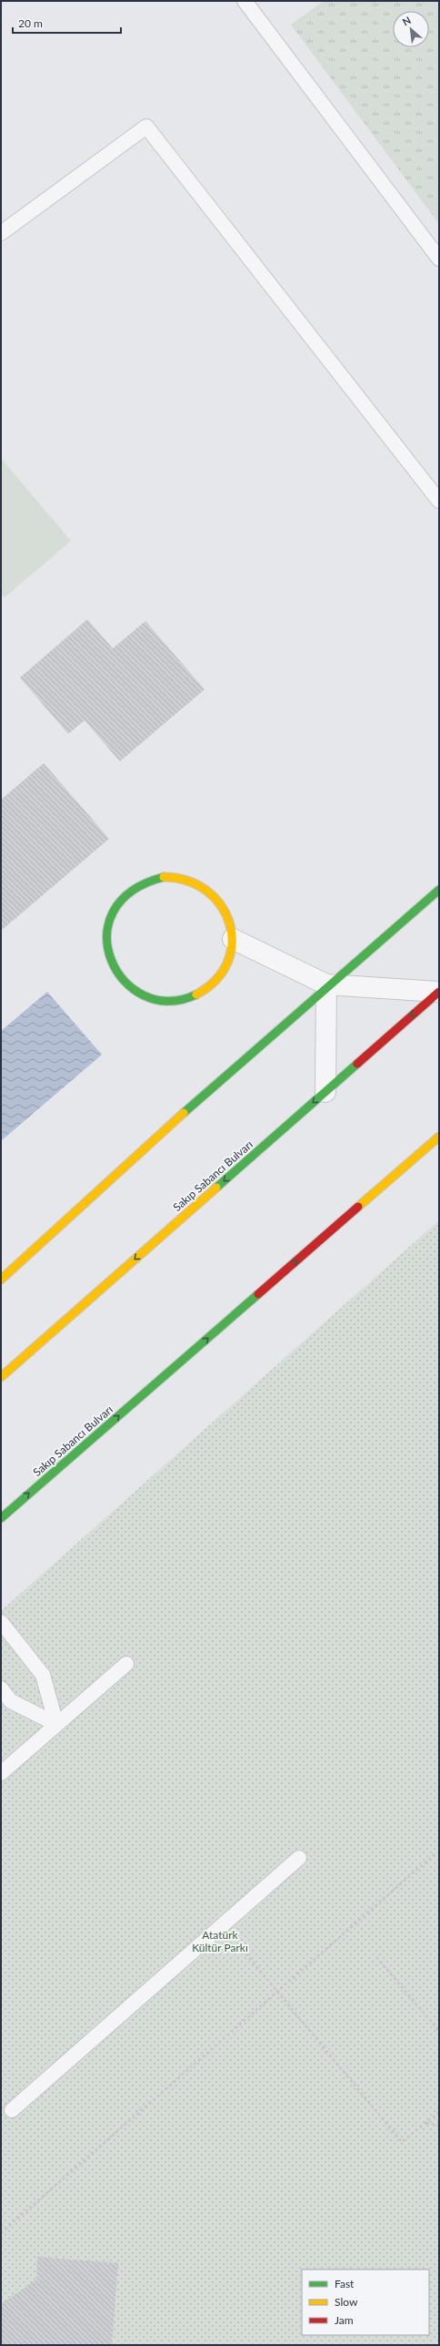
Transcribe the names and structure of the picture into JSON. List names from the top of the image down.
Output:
{
  "streets": {
    "main road": ["Sakıp Sabancı Bulvarı"]
  },
  "parks": ["Atatürk Kültür Parkı"],
  "legend": ["Fast", "Slow", "Jam"],
  "scale_bar": "20 m",
  "north": "top left"
}
